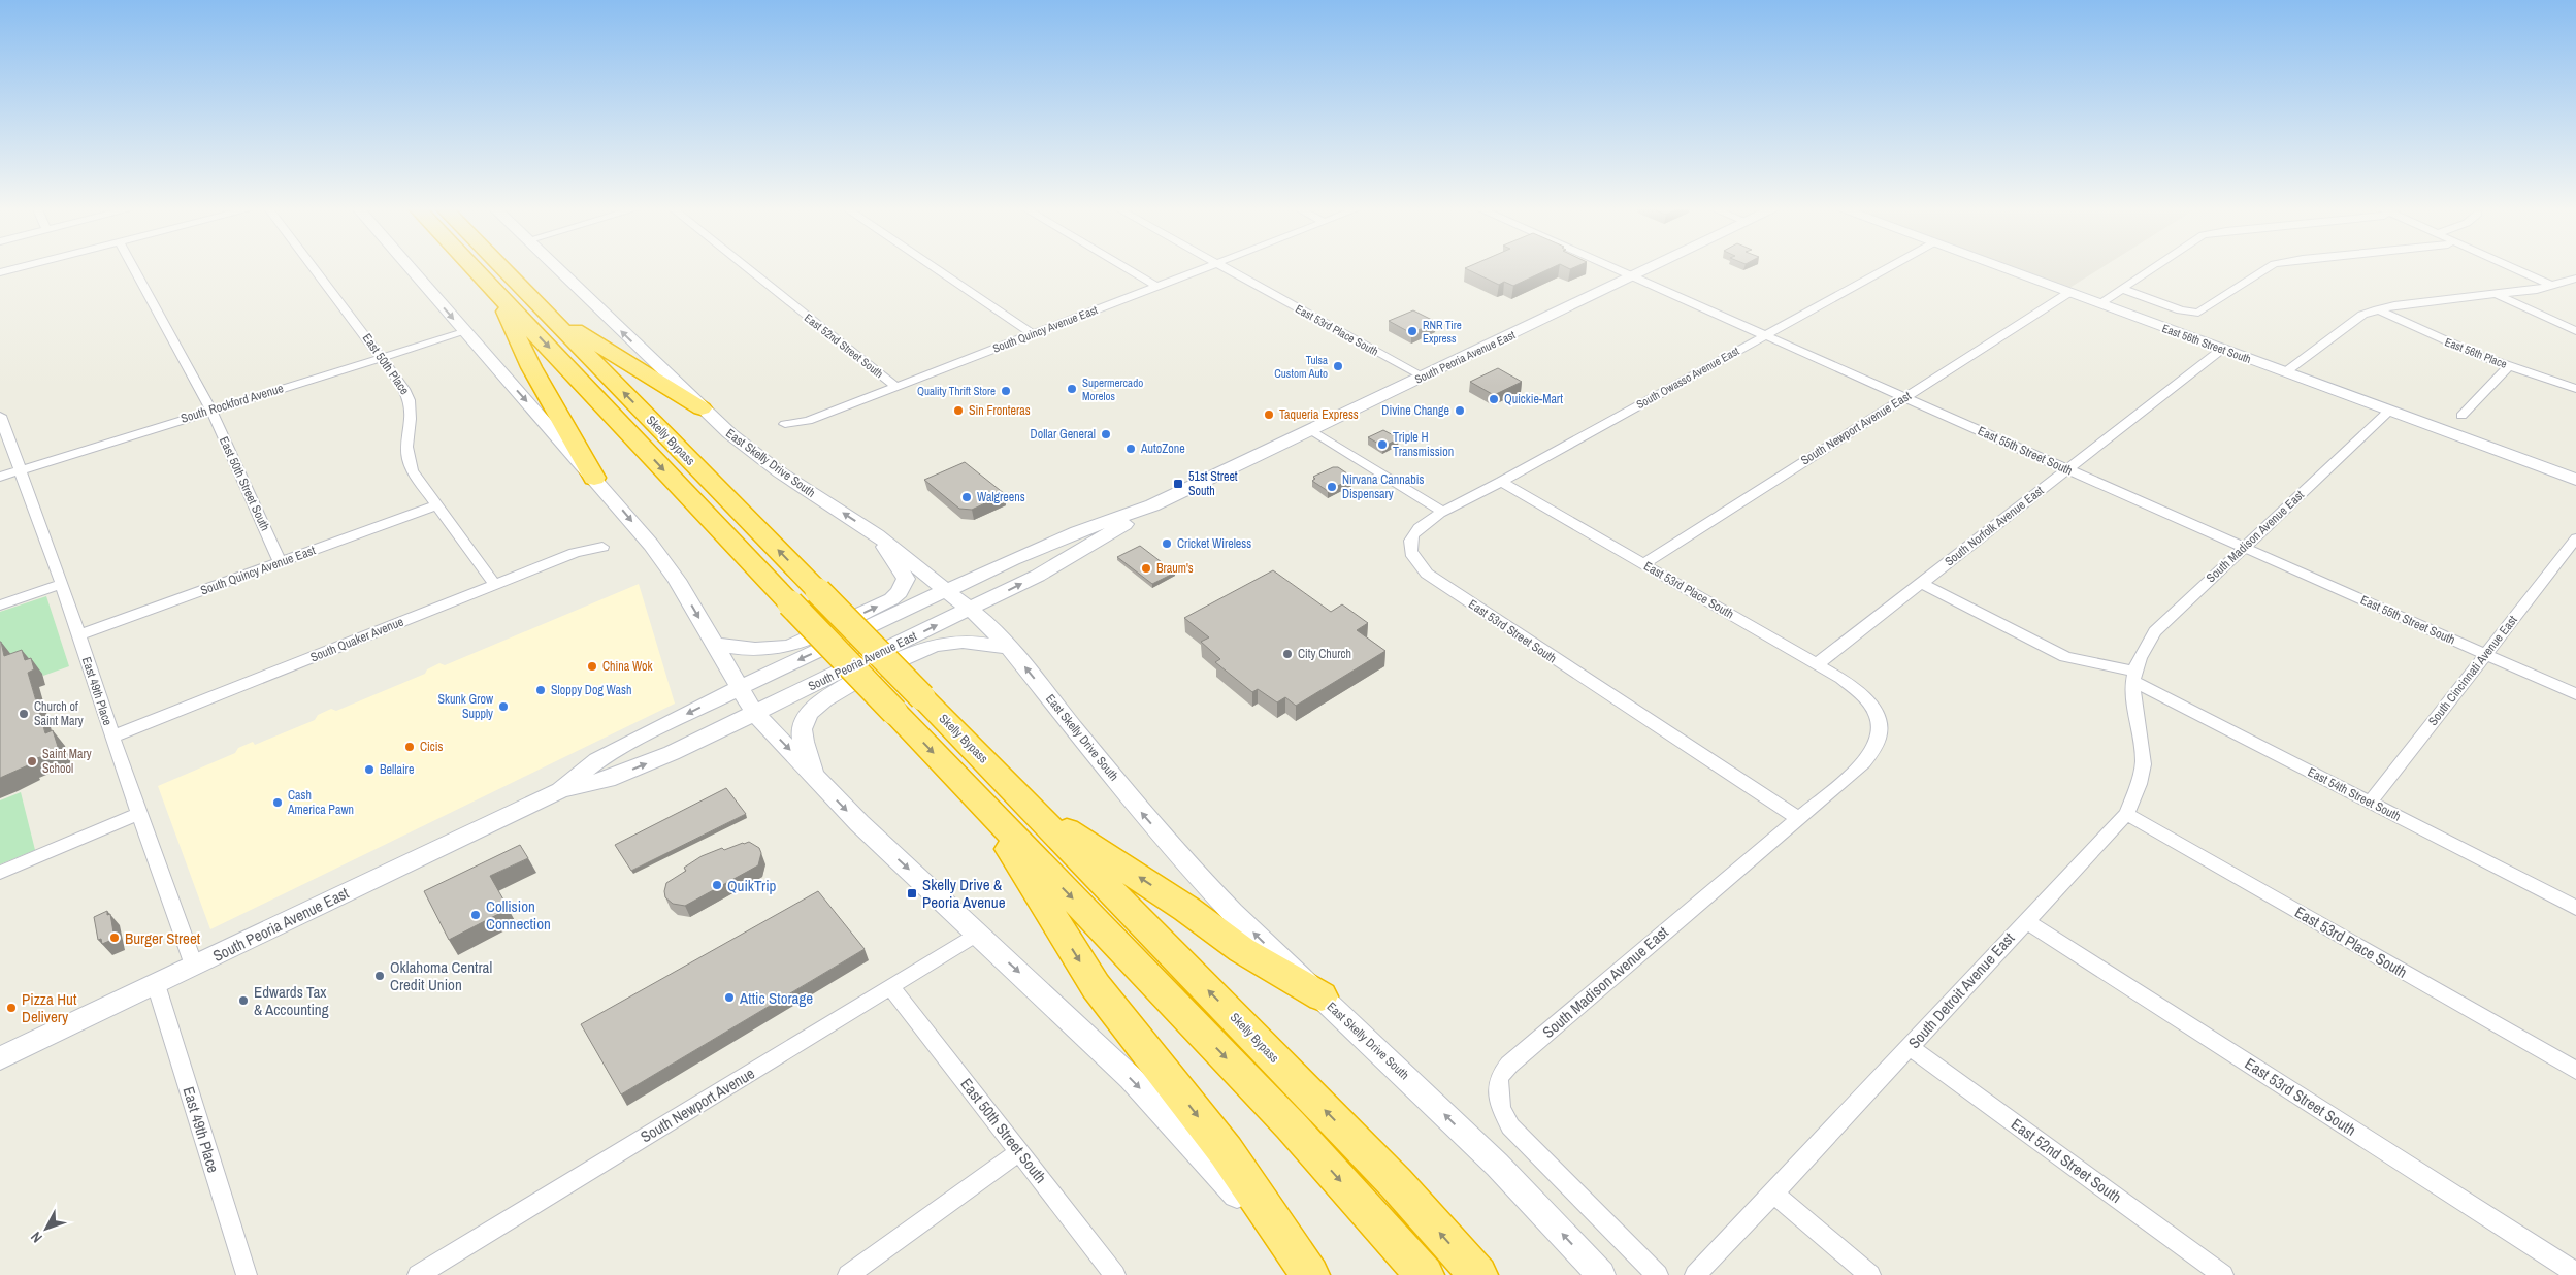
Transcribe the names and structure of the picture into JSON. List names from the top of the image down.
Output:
{
  "streets": {
    "highway": ["Skelly Bypass"],
    "main road": ["East 56th Street South", "South Peoria Avenue East", "East Skelly Drive South"],
    "street": [
      "South Quincy Avenue East",
      "East 53rd Place South",
      "East 52nd Street South",
      "East 56th Place",
      "East 50th Place",
      "South Owasso Avenue East",
      "South Rockford Avenue",
      "South Newport Avenue East",
      "East 55th Street South",
      "East 50th Street South",
      "South Norfolk Avenue East",
      "South Madison Avenue East",
      "East 53rd Street South",
      "South Quaker Avenue",
      "South Cincinnati Avenue East",
      "East 49th Place",
      "East 54th Street South",
      "South Detroit Avenue East",
      "South Newport Avenue"
    ]
  },
  "crossings": [
    ["South Quincy Avenue East", "East 52nd Street South"],
    ["South Quincy Avenue East", "East 50th Place"],
    ["South Quincy Avenue East", "East 50th Street South"],
    ["South Quincy Avenue East", "East 49th Place"],
    ["East 53rd Place South", "South Peoria Avenue East"],
    ["East 53rd Place South", "South Owasso Avenue East"],
    ["East 53rd Place South", "South Newport Avenue East"],
    ["East 53rd Place South", "South Norfolk Avenue East"],
    ["East 53rd Place South", "South Madison Avenue East"],
    ["East 53rd Place South", "South Detroit Avenue East"],
    ["East 56th Street South", "South Newport Avenue East"],
    ["East 56th Street South", "South Norfolk Avenue East"],
    ["East 56th Street South", "South Madison Avenue East"],
    ["East 52nd Street South", "South Detroit Avenue East"],
    ["South Peoria Avenue East", "East 55th Street South"],
    ["South Peoria Avenue East", "East Skelly Drive South"],
    ["South Peoria Avenue East", "East 49th Place"],
    ["East 50th Place", "South Rockford Avenue"],
    ["East 50th Place", "South Quaker Avenue"],
    ["South Owasso Avenue East", "East 55th Street South"],
    ["South Owasso Avenue East", "East 53rd Street South"],
    ["South Rockford Avenue", "East 50th Street South"],
    ["South Rockford Avenue", "East 49th Place"],
    ["South Newport Avenue East", "East 55th Street South"],
    ["East 55th Street South", "South Norfolk Avenue East"],
    ["East 55th Street South", "South Madison Avenue East"],
    ["East 55th Street South", "South Cincinnati Avenue East"],
    ["East 50th Street South", "South Newport Avenue"],
    ["South Norfolk Avenue East", "East 54th Street South"],
    ["South Madison Avenue East", "East 53rd Street South"],
    ["South Madison Avenue East", "East 54th Street South"],
    ["South Madison Avenue East", "South Detroit Avenue East"],
    ["East 53rd Street South", "South Detroit Avenue East"],
    ["South Quaker Avenue", "East 49th Place"],
    ["South Cincinnati Avenue East", "East 54th Street South"],
    ["East 54th Street South", "South Detroit Avenue East"]
  ],
  "one_way": ["East Skelly Drive South"],
  "places": {
    "other": [
      "RNR Tire Express",
      "Tulsa Custom Auto",
      "Supermercado Morelos",
      "Quality Thrift Store",
      "Quickie-Mart",
      "Sin Fronteras",
      "Divine Change",
      "Taqueria Express",
      "Dollar General",
      "Triple H Transmission",
      "AutoZone",
      "Nirvana Cannabis Dispensary",
      "Walgreens",
      "Cricket Wireless",
      "Braum's",
      "City Church",
      "China Wok",
      "Sloppy Dog Wash",
      "Skunk Grow Supply",
      "Church of Saint Mary",
      "Cicis",
      "Saint Mary School",
      "Bellaire",
      "Cash America Pawn",
      "QuikTrip",
      "Collision Connection",
      "Burger Street",
      "Oklahoma Central Credit Union",
      "Attic Storage",
      "Edwards Tax & Accounting",
      "Pizza Hut Delivery"
    ],
    "transit": ["51st Street South", "Skelly Drive & Peoria Avenue"]
  },
  "north": "bottom left"
}
